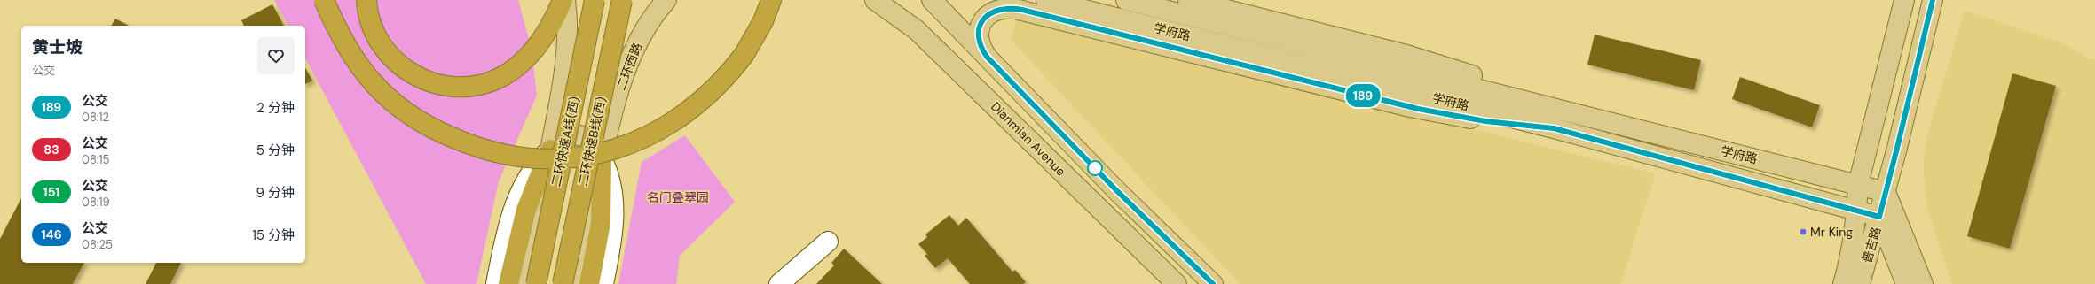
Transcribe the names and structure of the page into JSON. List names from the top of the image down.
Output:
{
  "streets": {
    "highway": ["二环快速A线(西)", "二环快速B线(西)"],
    "main road": [
      "学府路",
      "二环西路",
      "Dianmian Avenue",
      "普吉路"
    ]
  },
  "crossings": [
    ["学府路", "普吉路"]
  ],
  "parks": ["名门叠翠园"],
  "places": ["Mr King"],
  "lines": ["bus line 189"],
  "page": {
    "on_map": "189",
    "heading": ["黄士坡", "公交"],
    "list": [
      {
        "mark": "189",
        "name": "公交",
        "note": "08:12",
        "value": "2 分钟"
      },
      {
        "mark": "83",
        "name": "公交",
        "note": "08:15",
        "value": "5 分钟"
      },
      {
        "mark": "151",
        "name": "公交",
        "note": "08:19",
        "value": "9 分钟"
      },
      {
        "mark": "146",
        "name": "公交",
        "note": "08:25",
        "value": "15 分钟"
      }
    ]
  }
}
